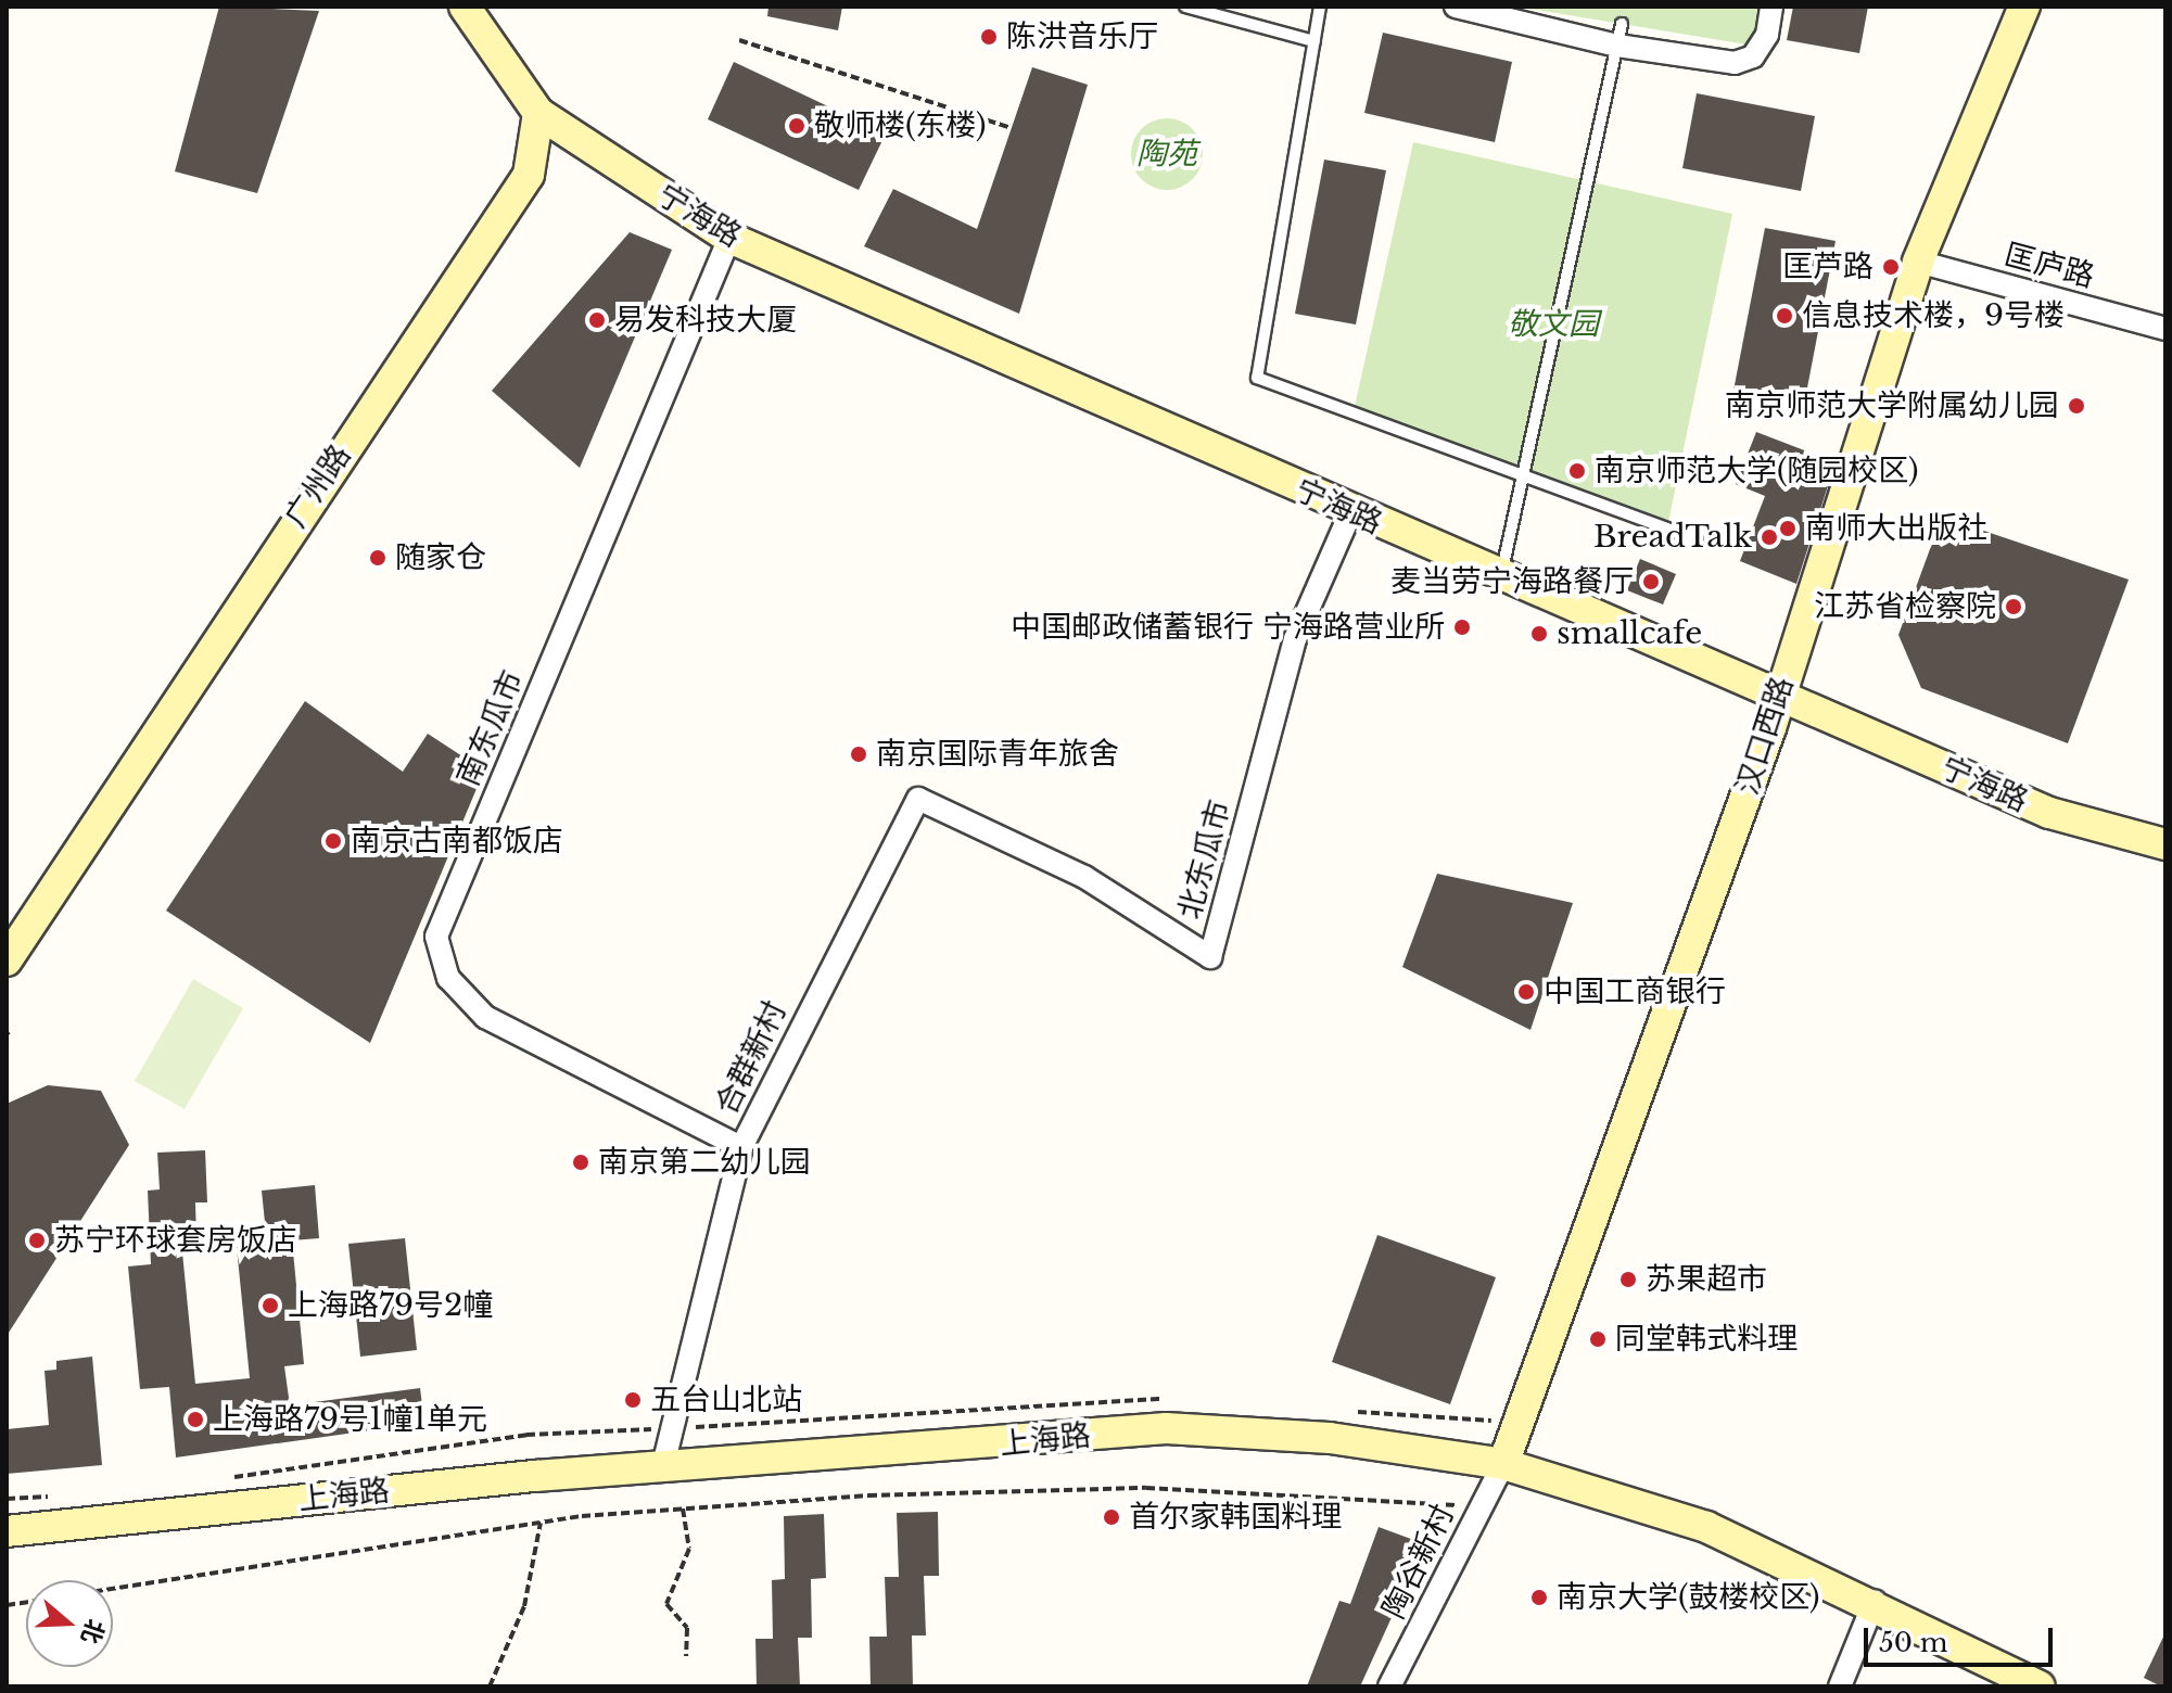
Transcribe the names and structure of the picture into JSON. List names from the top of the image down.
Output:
{
  "streets": {
    "street": [
      "宁海路",
      "匡庐路",
      "广州路",
      "南东瓜市",
      "汉口西路",
      "北东瓜市",
      "合群新村",
      "上海路",
      "陶谷新村"
    ]
  },
  "crossings": [
    ["宁海路", "广州路"],
    ["宁海路", "南东瓜市"],
    ["宁海路", "汉口西路"],
    ["宁海路", "北东瓜市"],
    ["匡庐路", "汉口西路"],
    ["南东瓜市", "合群新村"],
    ["汉口西路", "上海路"],
    ["汉口西路", "陶谷新村"],
    ["北东瓜市", "合群新村"],
    ["合群新村", "上海路"],
    ["上海路", "陶谷新村"]
  ],
  "parks": ["陶苑", "敬文园"],
  "places": [
    "陈洪音乐厅",
    "敬师楼(东楼)",
    "匡芦路",
    "信息技术楼，9号楼",
    "易发科技大厦",
    "南京师范大学附属幼儿园",
    "南京师范大学(随园校区)",
    "南师大出版社",
    "BreadTalk",
    "随家仓",
    "麦当劳宁海路餐厅",
    "江苏省检察院",
    "中国邮政储蓄银行 宁海路营业所",
    "smallcafe",
    "南京国际青年旅舍",
    "南京古南都饭店",
    "中国工商银行",
    "南京第二幼儿园",
    "苏宁环球套房饭店",
    "苏果超市",
    "上海路79号2幢",
    "同堂韩式料理",
    "五台山北站",
    "上海路79号1幢1单元",
    "首尔家韩国料理",
    "南京大学(鼓楼校区)"
  ],
  "scale_bar": "50 m",
  "north": "right"
}
